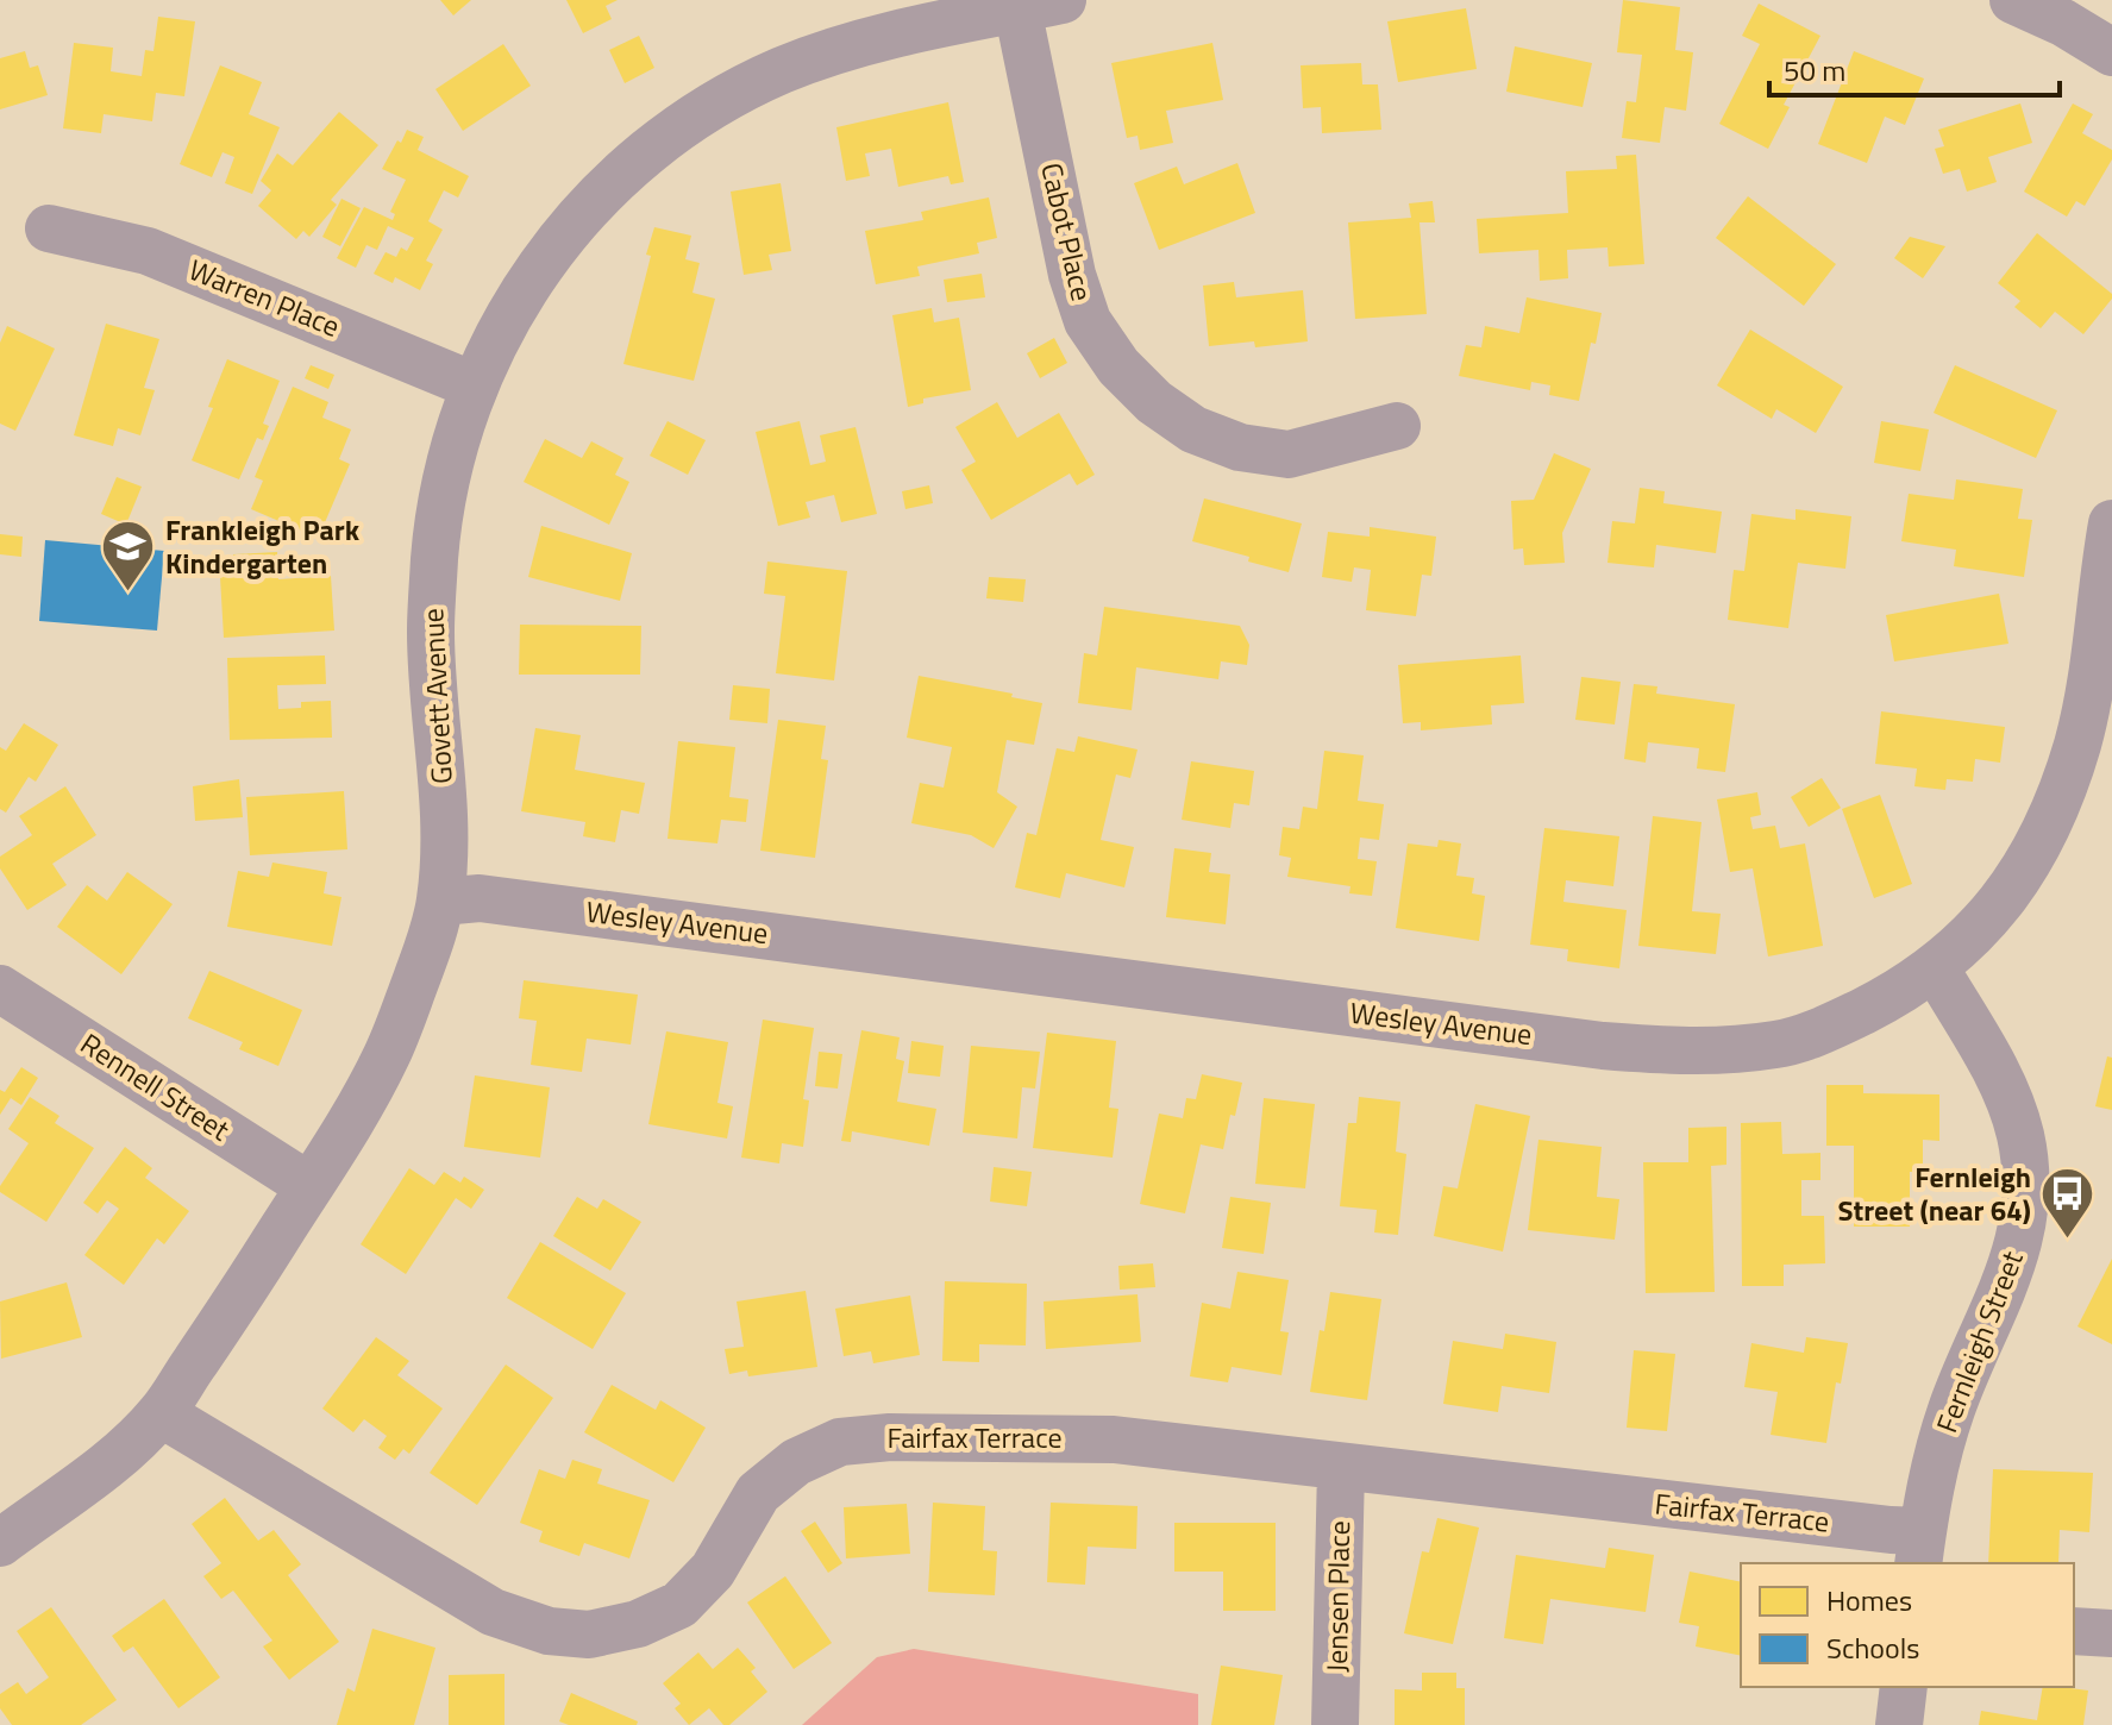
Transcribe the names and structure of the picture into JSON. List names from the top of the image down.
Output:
{
  "streets": {
    "street": [
      "Cabot Place",
      "Warren Place",
      "Govett Avenue",
      "Wesley Avenue",
      "Rennell Street",
      "Fernleigh Street",
      "Fairfax Terrace",
      "Jensen Place"
    ]
  },
  "crossings": [
    ["Cabot Place", "Govett Avenue"],
    ["Warren Place", "Govett Avenue"],
    ["Govett Avenue", "Wesley Avenue"],
    ["Govett Avenue", "Rennell Street"],
    ["Govett Avenue", "Fairfax Terrace"],
    ["Wesley Avenue", "Fernleigh Street"],
    ["Fernleigh Street", "Fairfax Terrace"],
    ["Fairfax Terrace", "Jensen Place"]
  ],
  "places": {
    "school or university": ["Frankleigh Park Kindergarten"],
    "bus stop": ["Fernleigh Street (near 64)"]
  },
  "legend": ["Homes", "Schools"],
  "scale_bar": "50 m"
}
